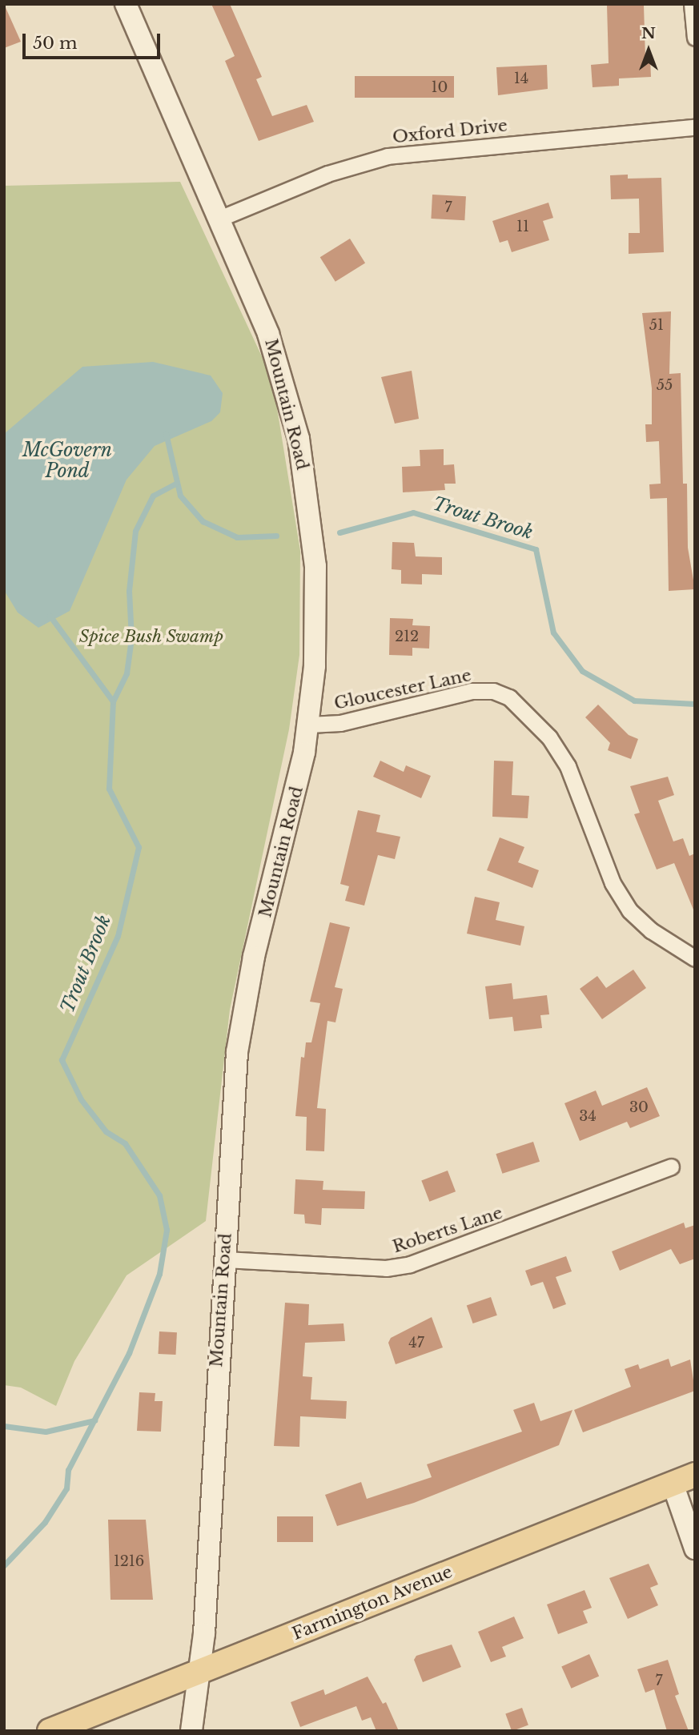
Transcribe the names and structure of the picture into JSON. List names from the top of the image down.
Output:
{
  "streets": {
    "main road": ["Mountain Road", "Farmington Avenue"],
    "street": ["Oxford Drive", "Gloucester Lane", "Roberts Lane"]
  },
  "crossings": [
    ["Oxford Drive", "Mountain Road"],
    ["Mountain Road", "Gloucester Lane"],
    ["Mountain Road", "Roberts Lane"],
    ["Mountain Road", "Farmington Avenue"]
  ],
  "water": ["McGovern Pond", "Trout Brook"],
  "parks": ["Spice Bush Swamp"],
  "house_numbers": [
    "14",
    "10",
    "7",
    "11",
    "51",
    "55",
    "212",
    "30",
    "34",
    "47",
    "1216",
    "7"
  ],
  "scale_bar": "50 m",
  "north": "top"
}
